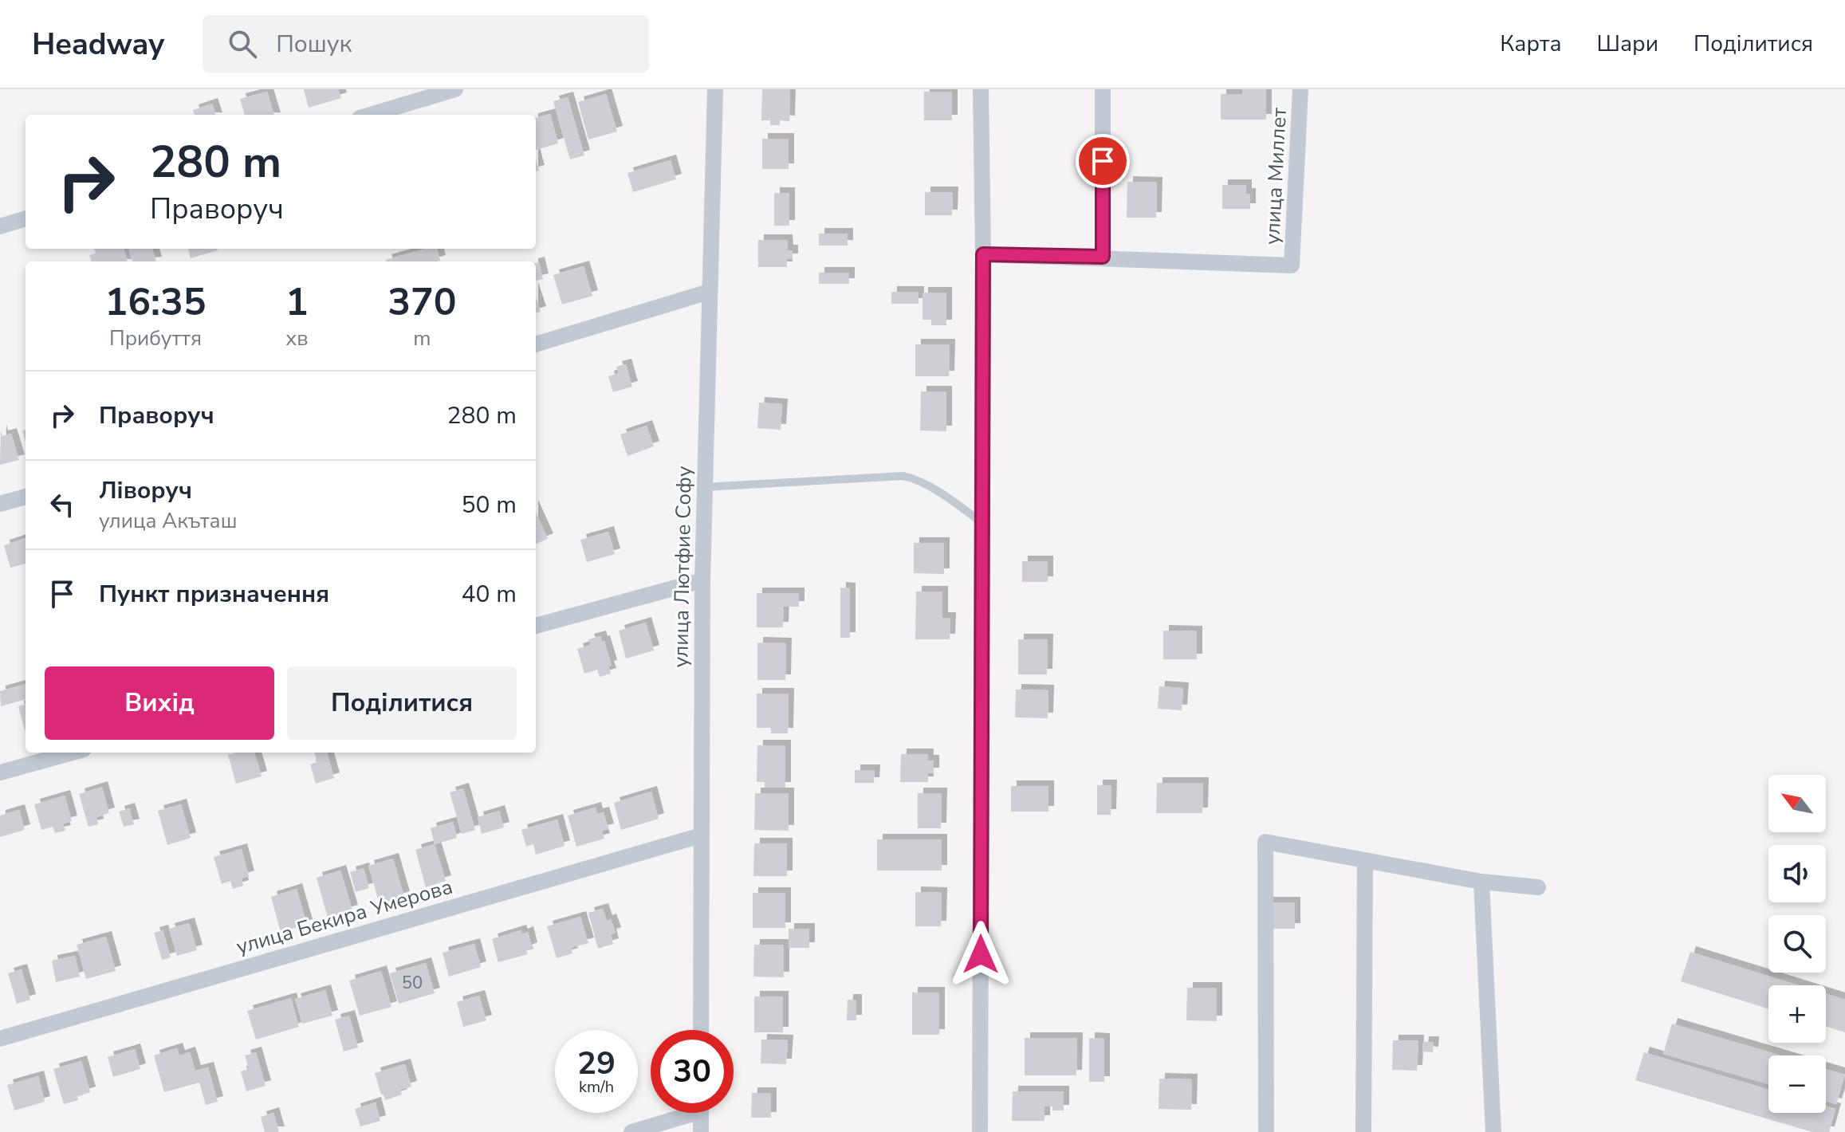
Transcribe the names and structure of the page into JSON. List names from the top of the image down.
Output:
{
  "streets": {
    "street": ["улица Миллет", "улица Лютфие Софу", "улица Бекира Умерова"]
  },
  "crossings": [
    ["улица Лютфие Софу", "улица Бекира Умерова"]
  ],
  "house_numbers": ["50"],
  "north": "top left",
  "page": {
    "header": "Headway",
    "search": "Пошук",
    "nav": ["Карта", "Шари", "Поділитися"],
    "turn": ["280 m", "Праворуч"],
    "eta": [
      "16:35",
      "Прибуття",
      "1",
      "хв",
      "370",
      "m"
    ],
    "list": [
      {
        "name": "Праворуч",
        "value": "280 m"
      },
      {
        "name": "Ліворуч",
        "note": "улица Акъташ",
        "value": "50 m"
      },
      {
        "name": "Пункт призначення",
        "value": "40 m"
      }
    ],
    "buttons": ["Вихід", "Поділитися"],
    "map_buttons": ["+", "−"],
    "speed": "29 km/h",
    "limit": "30"
  }
}
